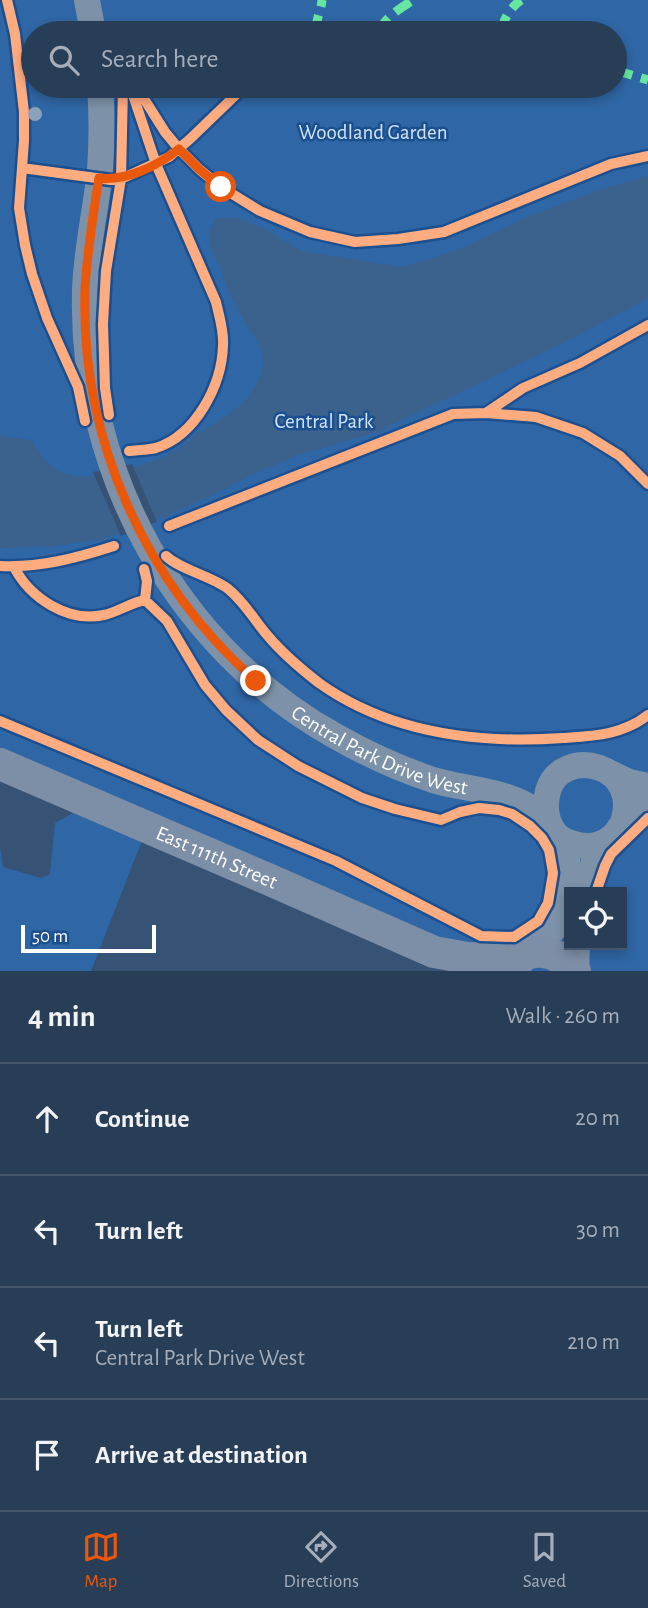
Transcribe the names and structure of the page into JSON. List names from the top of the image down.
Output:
{
  "streets": {
    "main road": ["East 111th Street"],
    "street": ["Central Park Drive West"]
  },
  "parks": ["Woodland Garden", "Central Park"],
  "scale_bar": "50 m",
  "page": {
    "search": "Search here",
    "scale": "50 m",
    "heading": ["4 min", "Walk · 260 m"],
    "list": [
      ["Continue", "20 m"],
      ["Turn left", "30 m"],
      ["Turn left", "Central Park Drive West", "210 m"],
      "Arrive at destination"
    ],
    "nav": ["Map", "Directions", "Saved"]
  }
}
